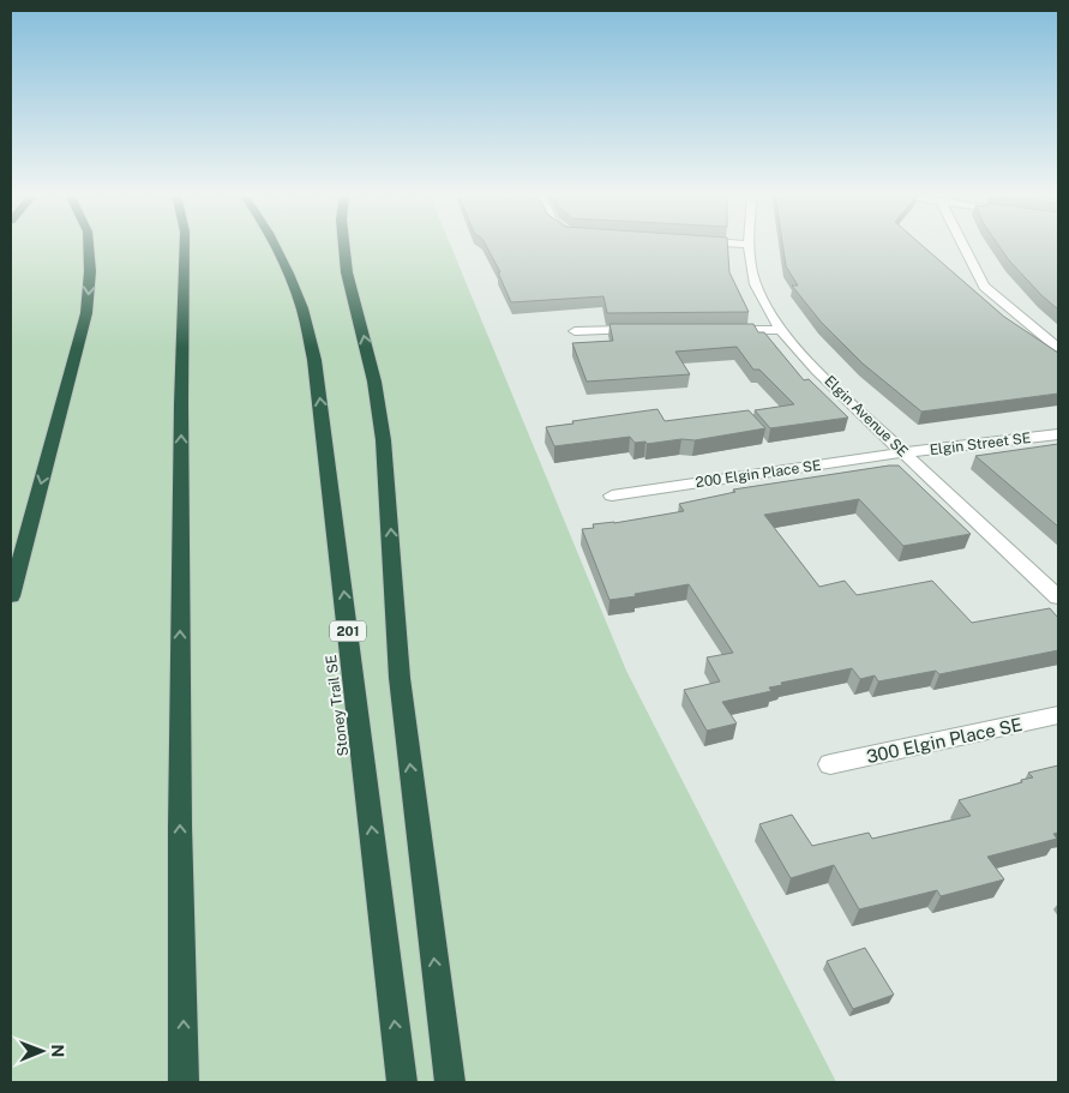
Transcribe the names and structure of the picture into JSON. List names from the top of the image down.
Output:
{
  "streets": {
    "highway": ["201", "Stoney Trail SE"],
    "street": [
      "Elgin Avenue SE",
      "Elgin Street SE",
      "200 Elgin Place SE",
      "300 Elgin Place SE"
    ]
  },
  "crossings": [
    ["Elgin Avenue SE", "Elgin Street SE"],
    ["Elgin Avenue SE", "200 Elgin Place SE"],
    ["Elgin Street SE", "200 Elgin Place SE"]
  ],
  "north": "right"
}
